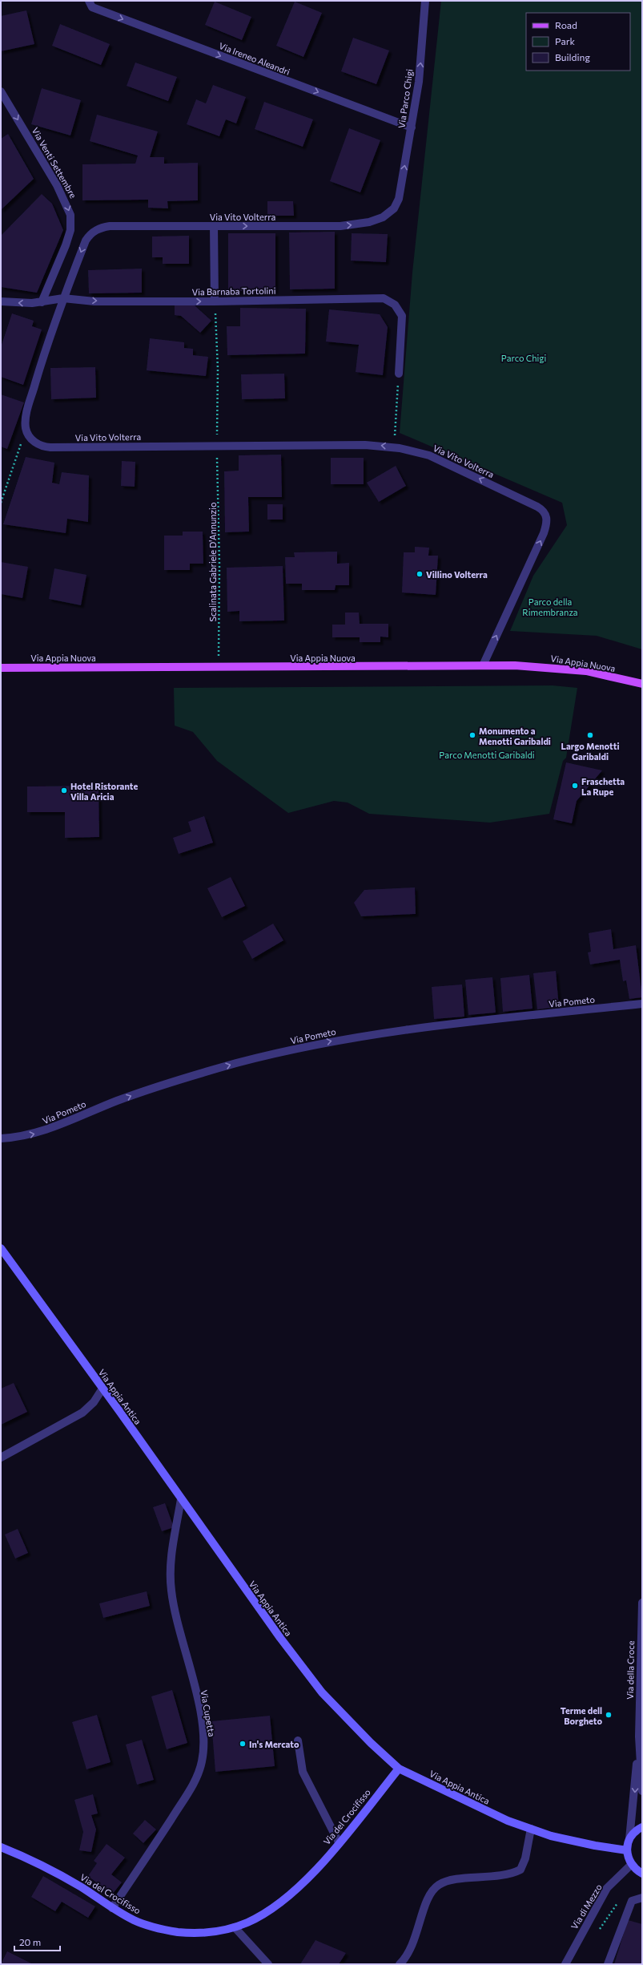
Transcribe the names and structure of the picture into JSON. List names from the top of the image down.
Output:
{
  "streets": {
    "main road": ["Via Appia Nuova"],
    "street": [
      "Via Ireneo Aleandri",
      "Via Parco Chigi",
      "Via Venti Settembre",
      "Via Vito Volterra",
      "Via Barnaba Tortolini",
      "Via Pometo",
      "Via Appia Antica",
      "Via della Croce",
      "Via Cupetta",
      "Via del Crocifisso",
      "Via di Mezzo"
    ],
    "path": ["Scalinata Gabriele D'Annunzio"]
  },
  "crossings": [
    ["Via Ireneo Aleandri", "Via Parco Chigi"],
    ["Via Parco Chigi", "Via Vito Volterra"],
    ["Via Venti Settembre", "Via Barnaba Tortolini"],
    ["Via Vito Volterra", "Via Barnaba Tortolini"],
    ["Via Vito Volterra", "Via Appia Nuova"],
    ["Scalinata Gabriele D'Annunzio", "Via Appia Nuova"],
    ["Via Appia Antica", "Via Cupetta"],
    ["Via Appia Antica", "Via del Crocifisso"],
    ["Via Cupetta", "Via del Crocifisso"]
  ],
  "one_way": [
    "Via Ireneo Aleandri",
    "Via Parco Chigi",
    "Via Venti Settembre",
    "Via Pometo"
  ],
  "parks": ["Parco Chigi", "Parco della Rimembranza", "Parco Menotti Garibaldi"],
  "places": [
    "Villino Volterra",
    "Monumento a Menotti Garibaldi",
    "Largo Menotti Garibaldi",
    "Fraschetta La Rupe",
    "Hotel Ristorante Villa Aricia",
    "Terme dell Borgheto",
    "In's Mercato"
  ],
  "legend": ["Road", "Park", "Building"],
  "scale_bar": "20 m"
}
